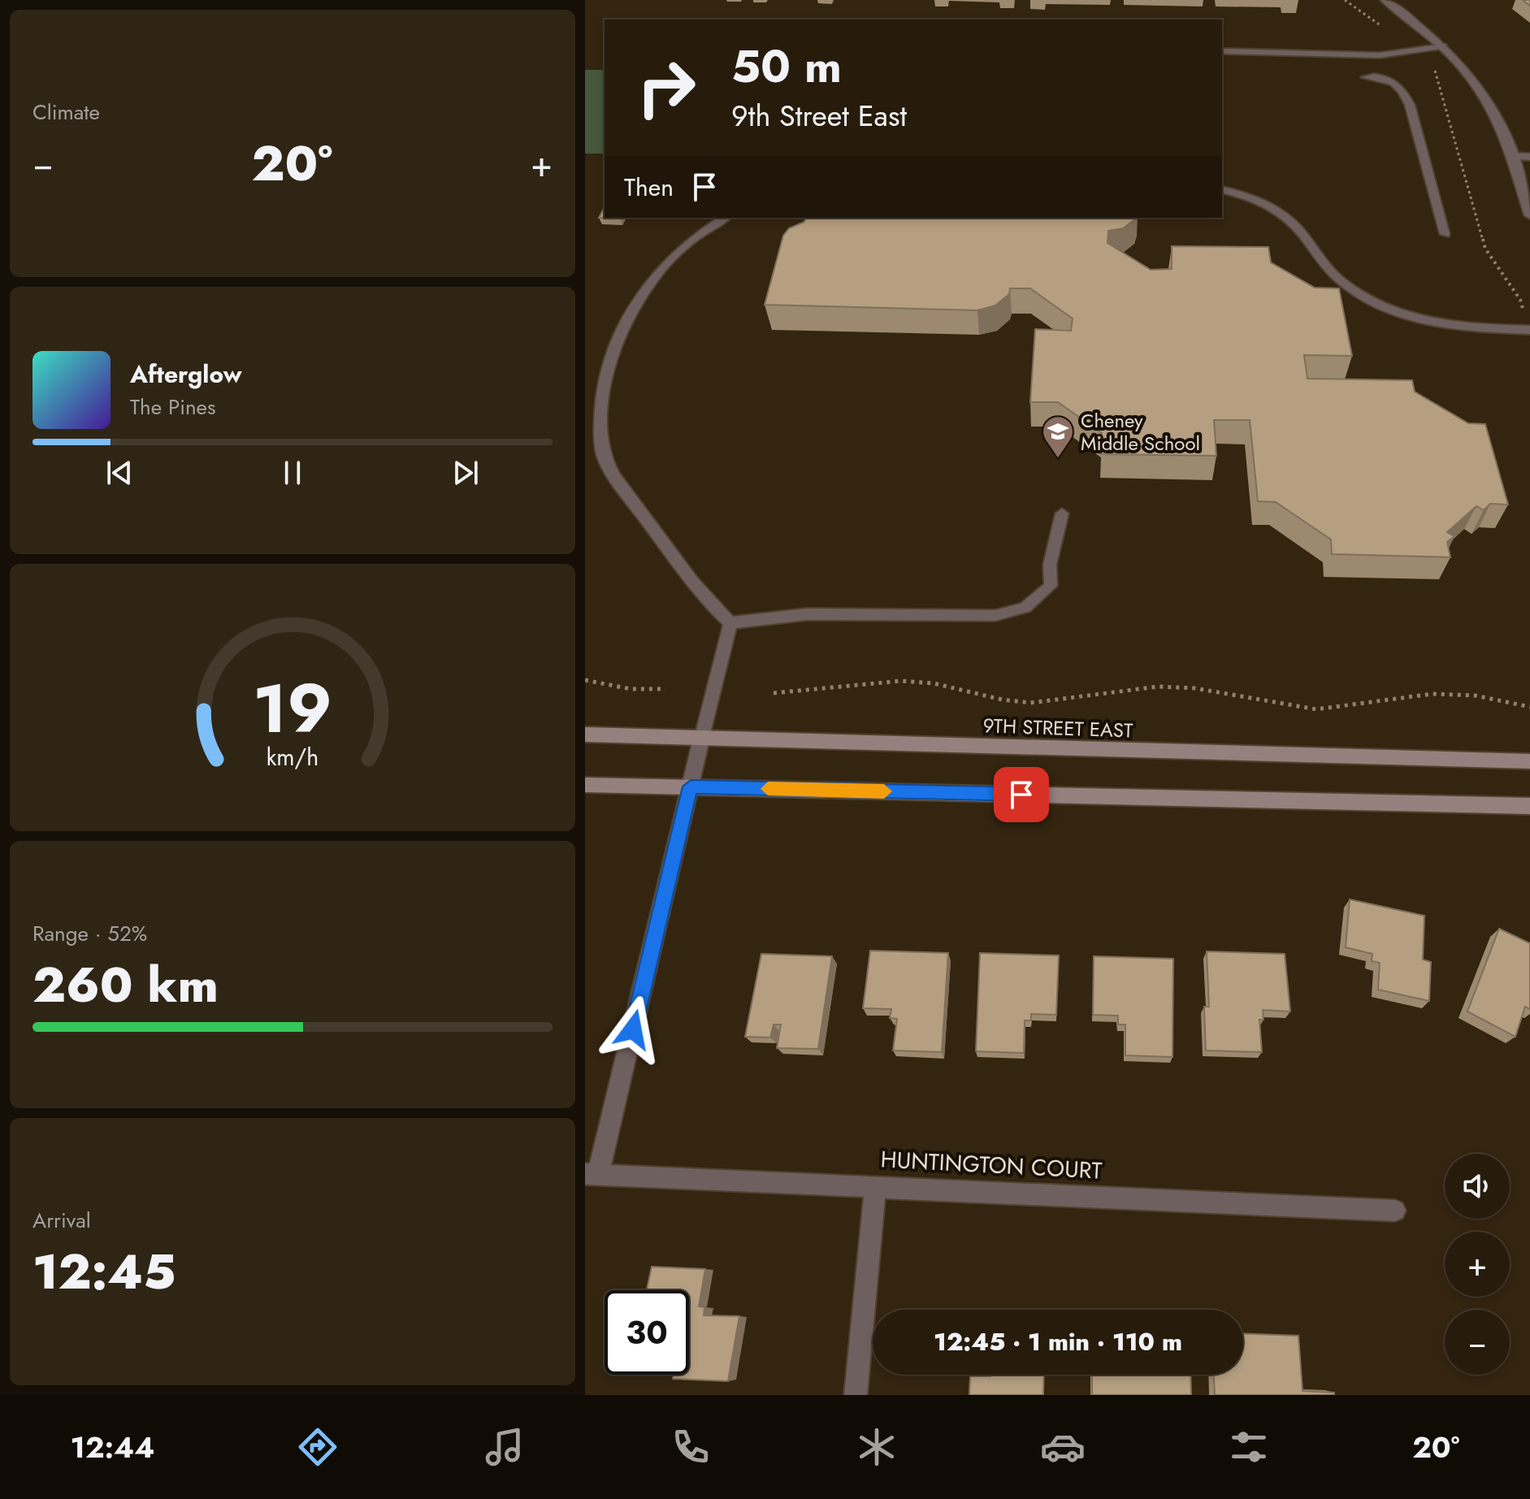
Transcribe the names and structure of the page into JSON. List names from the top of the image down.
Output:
{
  "streets": {
    "main road": ["9TH STREET EAST"],
    "street": ["HUNTINGTON COURT"]
  },
  "places": {
    "school or university": ["Cheney Middle School"]
  },
  "page": {
    "tile": [
      "Climate",
      ["Range · 52%", "260 km"],
      ["Arrival", "12:45"]
    ],
    "turn": ["50 m", "9th Street East"],
    "heat": ["−", "20°", "+"],
    "then": "Then",
    "song": ["Afterglow", "The Pines"],
    "map_buttons": ["+", "−"],
    "limit": "30",
    "trip": "12:45 · 1 min · 110 m",
    "tabs": ["12:44", "20°"],
    "gauge": ["19", "km/h"]
  }
}
